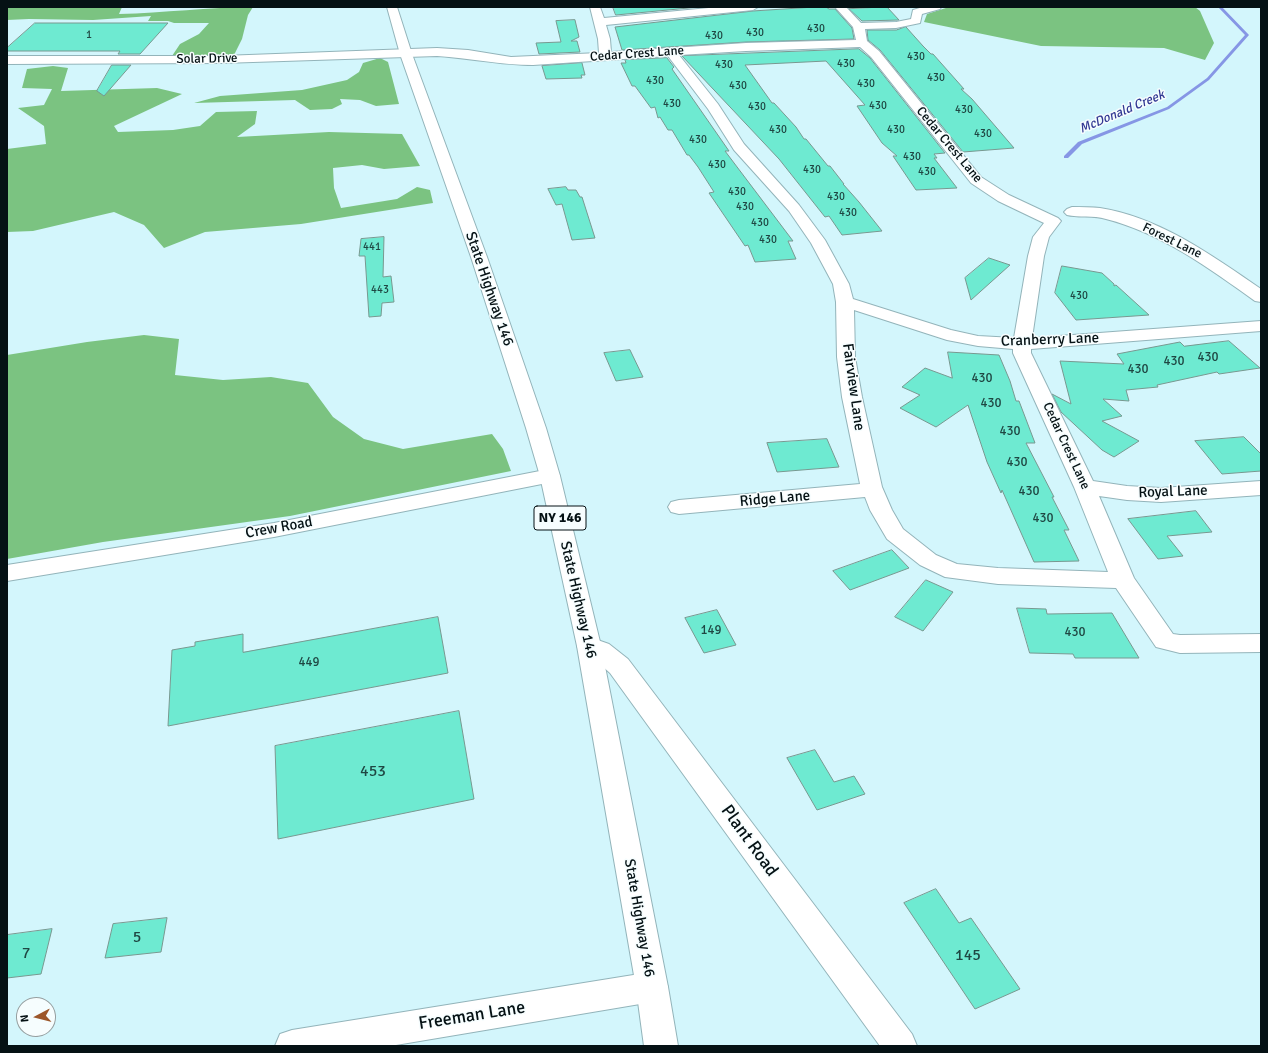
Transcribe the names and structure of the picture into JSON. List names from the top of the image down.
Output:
{
  "streets": {
    "street": [
      "Cedar Crest Lane",
      "Solar Drive",
      "Forest Lane",
      "State Highway 146",
      "Cranberry Lane",
      "Fairview Lane",
      "Royal Lane",
      "Ridge Lane",
      "NY 146",
      "Crew Road",
      "Plant Road",
      "Freeman Lane"
    ]
  },
  "crossings": [
    ["Cedar Crest Lane", "Solar Drive"],
    ["Cedar Crest Lane", "State Highway 146"],
    ["Cedar Crest Lane", "Cranberry Lane"],
    ["Cedar Crest Lane", "Fairview Lane"],
    ["Cedar Crest Lane", "Royal Lane"],
    ["Solar Drive", "State Highway 146"],
    ["State Highway 146", "Crew Road"],
    ["State Highway 146", "Plant Road"],
    ["State Highway 146", "Freeman Lane"],
    ["Cranberry Lane", "Fairview Lane"],
    ["Fairview Lane", "Ridge Lane"]
  ],
  "water": ["McDonald Creek"],
  "house_numbers": [
    "430",
    "430",
    "1",
    "430",
    "430",
    "430",
    "430",
    "430",
    "430",
    "430",
    "430",
    "430",
    "430",
    "430",
    "430",
    "430",
    "430",
    "430",
    "430",
    "430",
    "430",
    "430",
    "430",
    "430",
    "430",
    "430",
    "430",
    "430",
    "430",
    "441",
    "443",
    "430",
    "430",
    "430",
    "430",
    "430",
    "430",
    "430",
    "430",
    "430",
    "430",
    "149",
    "430",
    "449",
    "453",
    "5",
    "7",
    "145"
  ],
  "north": "left"
}
